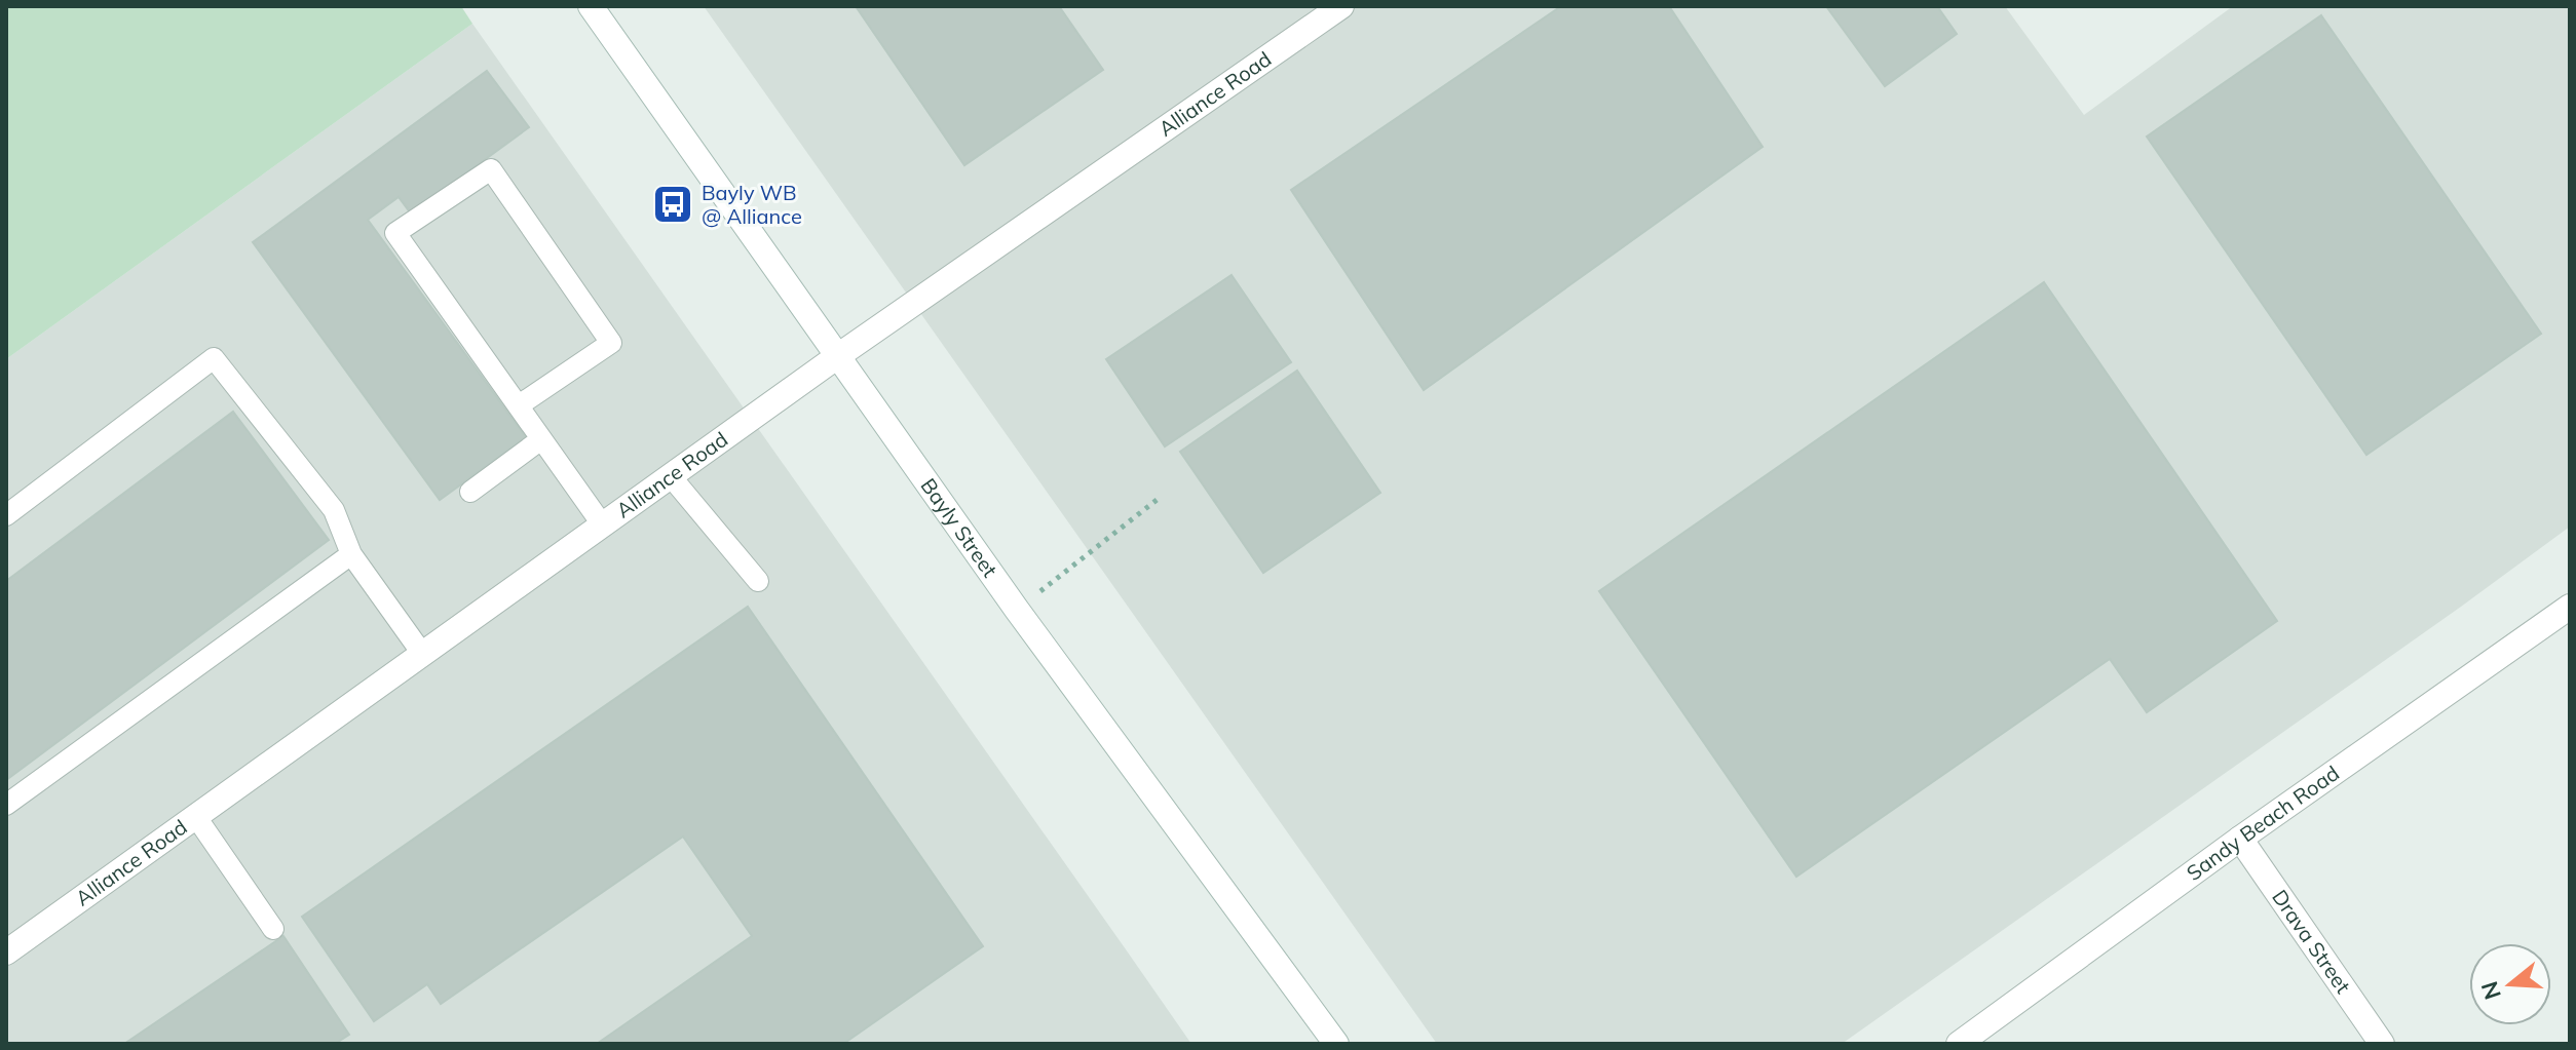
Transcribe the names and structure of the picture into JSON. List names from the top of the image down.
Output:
{
  "streets": {
    "street": [
      "Alliance Road",
      "Bayly Street",
      "Sandy Beach Road",
      "Drava Street"
    ]
  },
  "crossings": [
    ["Alliance Road", "Bayly Street"],
    ["Sandy Beach Road", "Drava Street"]
  ],
  "places": {
    "bus stop": ["Bayly WB @ Alliance"]
  },
  "north": "left"
}
